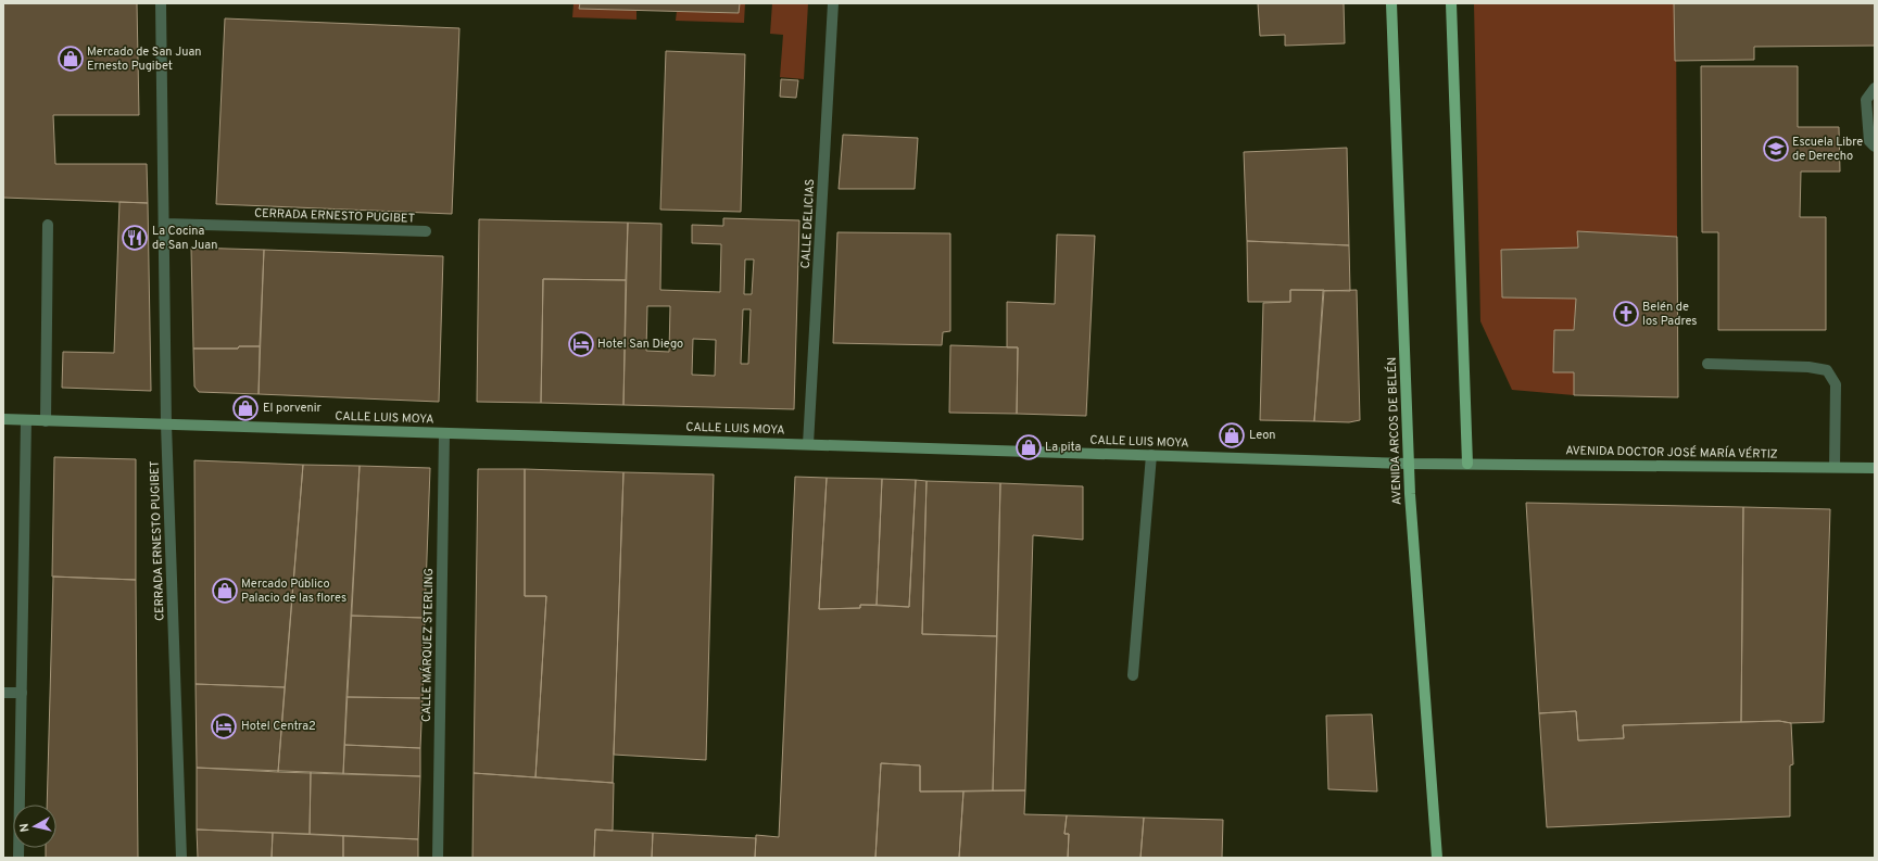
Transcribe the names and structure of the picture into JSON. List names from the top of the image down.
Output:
{
  "streets": {
    "main road": ["AVENIDA ARCOS DE BELÉN"],
    "street": [
      "CERRADA ERNESTO PUGIBET",
      "CALLE DELICIAS",
      "CALLE LUIS MOYA",
      "AVENIDA DOCTOR JOSÉ MARÍA VÉRTIZ",
      "CALLE MÁRQUEZ STERLING"
    ]
  },
  "crossings": [
    ["CERRADA ERNESTO PUGIBET", "CALLE LUIS MOYA"],
    ["CALLE DELICIAS", "CALLE LUIS MOYA"],
    ["CALLE LUIS MOYA", "AVENIDA ARCOS DE BELÉN"],
    ["CALLE LUIS MOYA", "AVENIDA DOCTOR JOSÉ MARÍA VÉRTIZ"],
    ["CALLE LUIS MOYA", "CALLE MÁRQUEZ STERLING"]
  ],
  "places": {
    "shop": [
      "Mercado de San Juan Ernesto Pugibet",
      "El porvenir",
      "Leon",
      "La pita",
      "Mercado Público Palacio de las flores"
    ],
    "school or university": ["Escuela Libre de Derecho"],
    "restaurant": ["La Cocina de San Juan"],
    "church": ["Belén de los Padres"],
    "hotel": ["Hotel San Diego", "Hotel Centra2"]
  },
  "north": "left"
}
